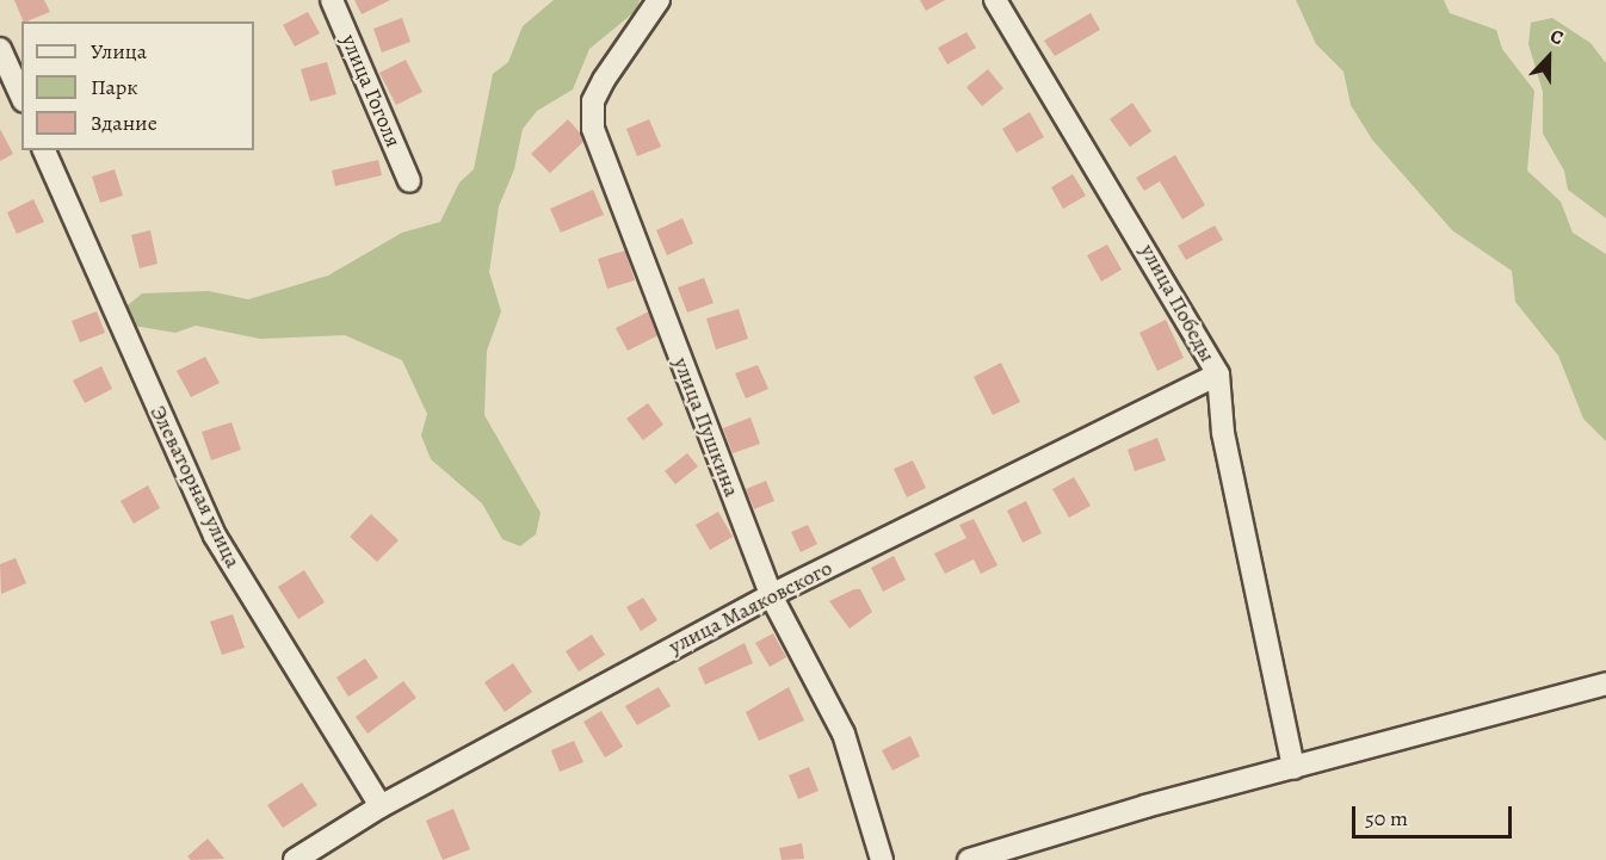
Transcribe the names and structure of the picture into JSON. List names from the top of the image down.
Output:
{
  "streets": {
    "street": [
      "улица Гоголя",
      "улица Победы",
      "улица Пушкина",
      "Элеваторная улица",
      "улица Маяковского"
    ]
  },
  "crossings": [
    ["улица Победы", "улица Маяковского"],
    ["улица Пушкина", "улица Маяковского"],
    ["Элеваторная улица", "улица Маяковского"]
  ],
  "legend": ["Улица", "Парк", "Здание"],
  "scale_bar": "50 m",
  "north": "top"
}
